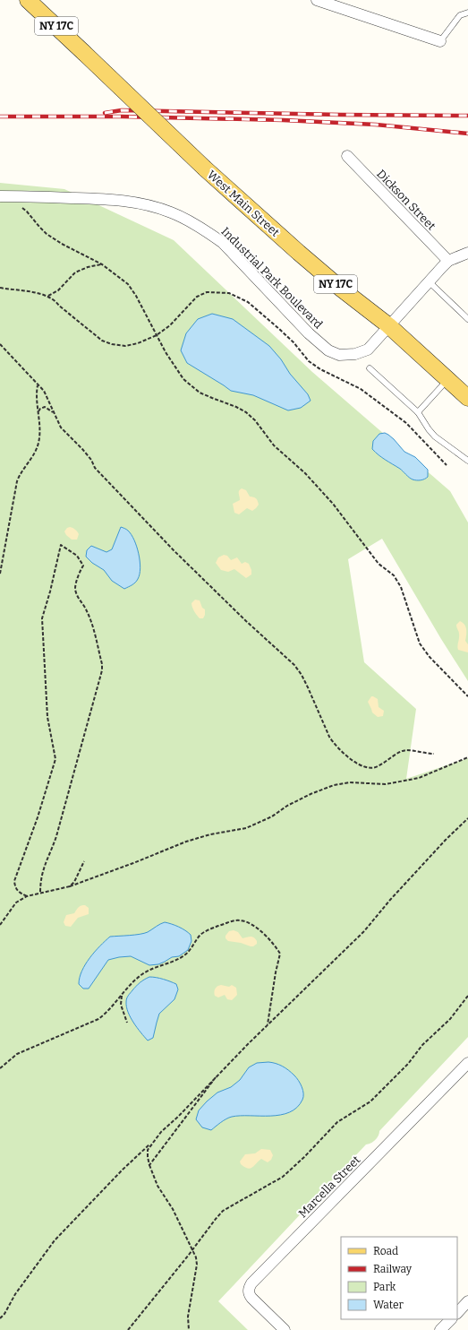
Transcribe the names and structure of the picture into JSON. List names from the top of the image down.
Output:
{
  "streets": {
    "main road": ["NY 17C", "West Main Street"],
    "street": ["Dickson Street", "Industrial Park Boulevard", "Marcella Street"]
  },
  "crossings": [
    ["West Main Street", "Industrial Park Boulevard"]
  ],
  "legend": [
    "Road",
    "Railway",
    "Park",
    "Water"
  ]
}
